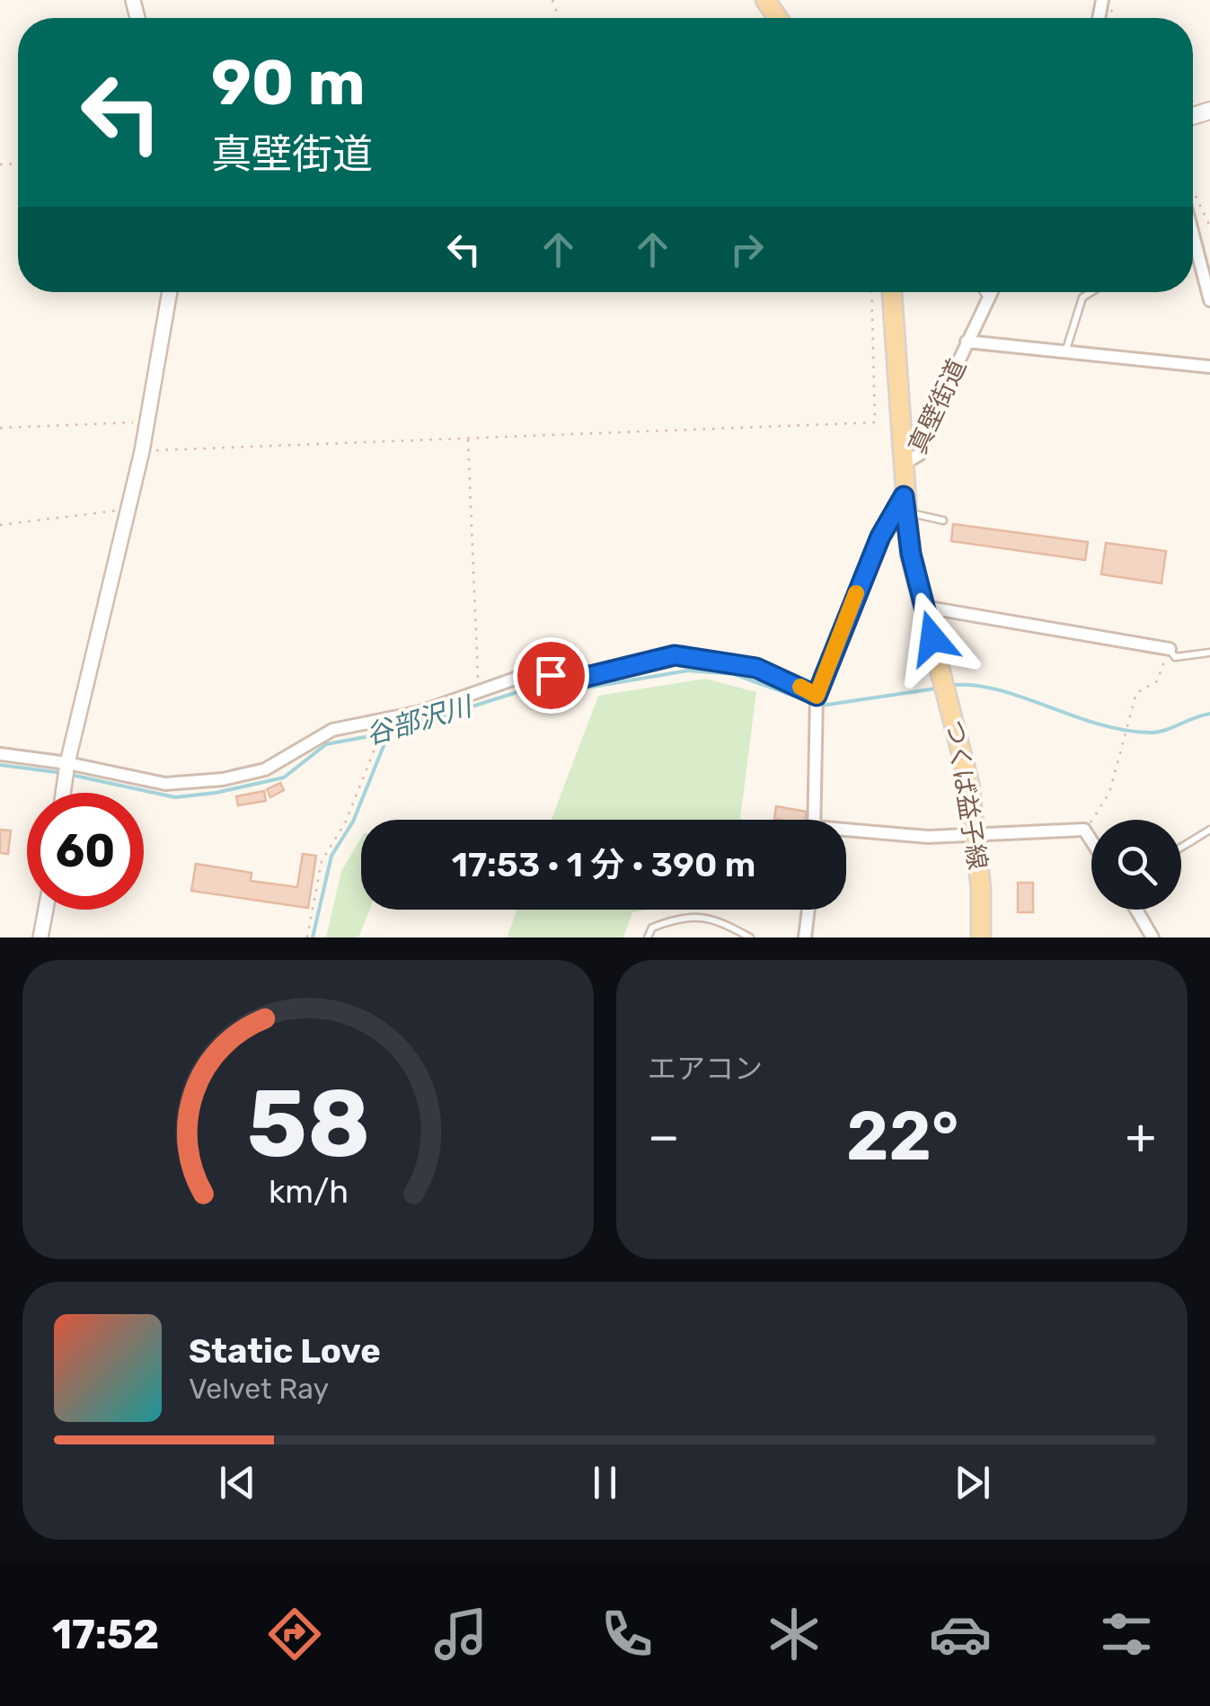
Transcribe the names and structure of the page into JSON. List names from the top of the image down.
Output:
{
  "streets": {
    "main road": ["つくば益子線"],
    "street": ["真壁街道"]
  },
  "crossings": [
    ["真壁街道", "つくば益子線"]
  ],
  "water": ["谷部沢川"],
  "page": {
    "turn": ["90 m", "真壁街道"],
    "limit": "60",
    "trip": "17:53 · 1 分 · 390 m",
    "tile": "エアコン",
    "heat": ["−", "22°", "+"],
    "song": ["Static Love", "Velvet Ray"],
    "tabs": "17:52",
    "gauge": ["58", "km/h"]
  }
}
